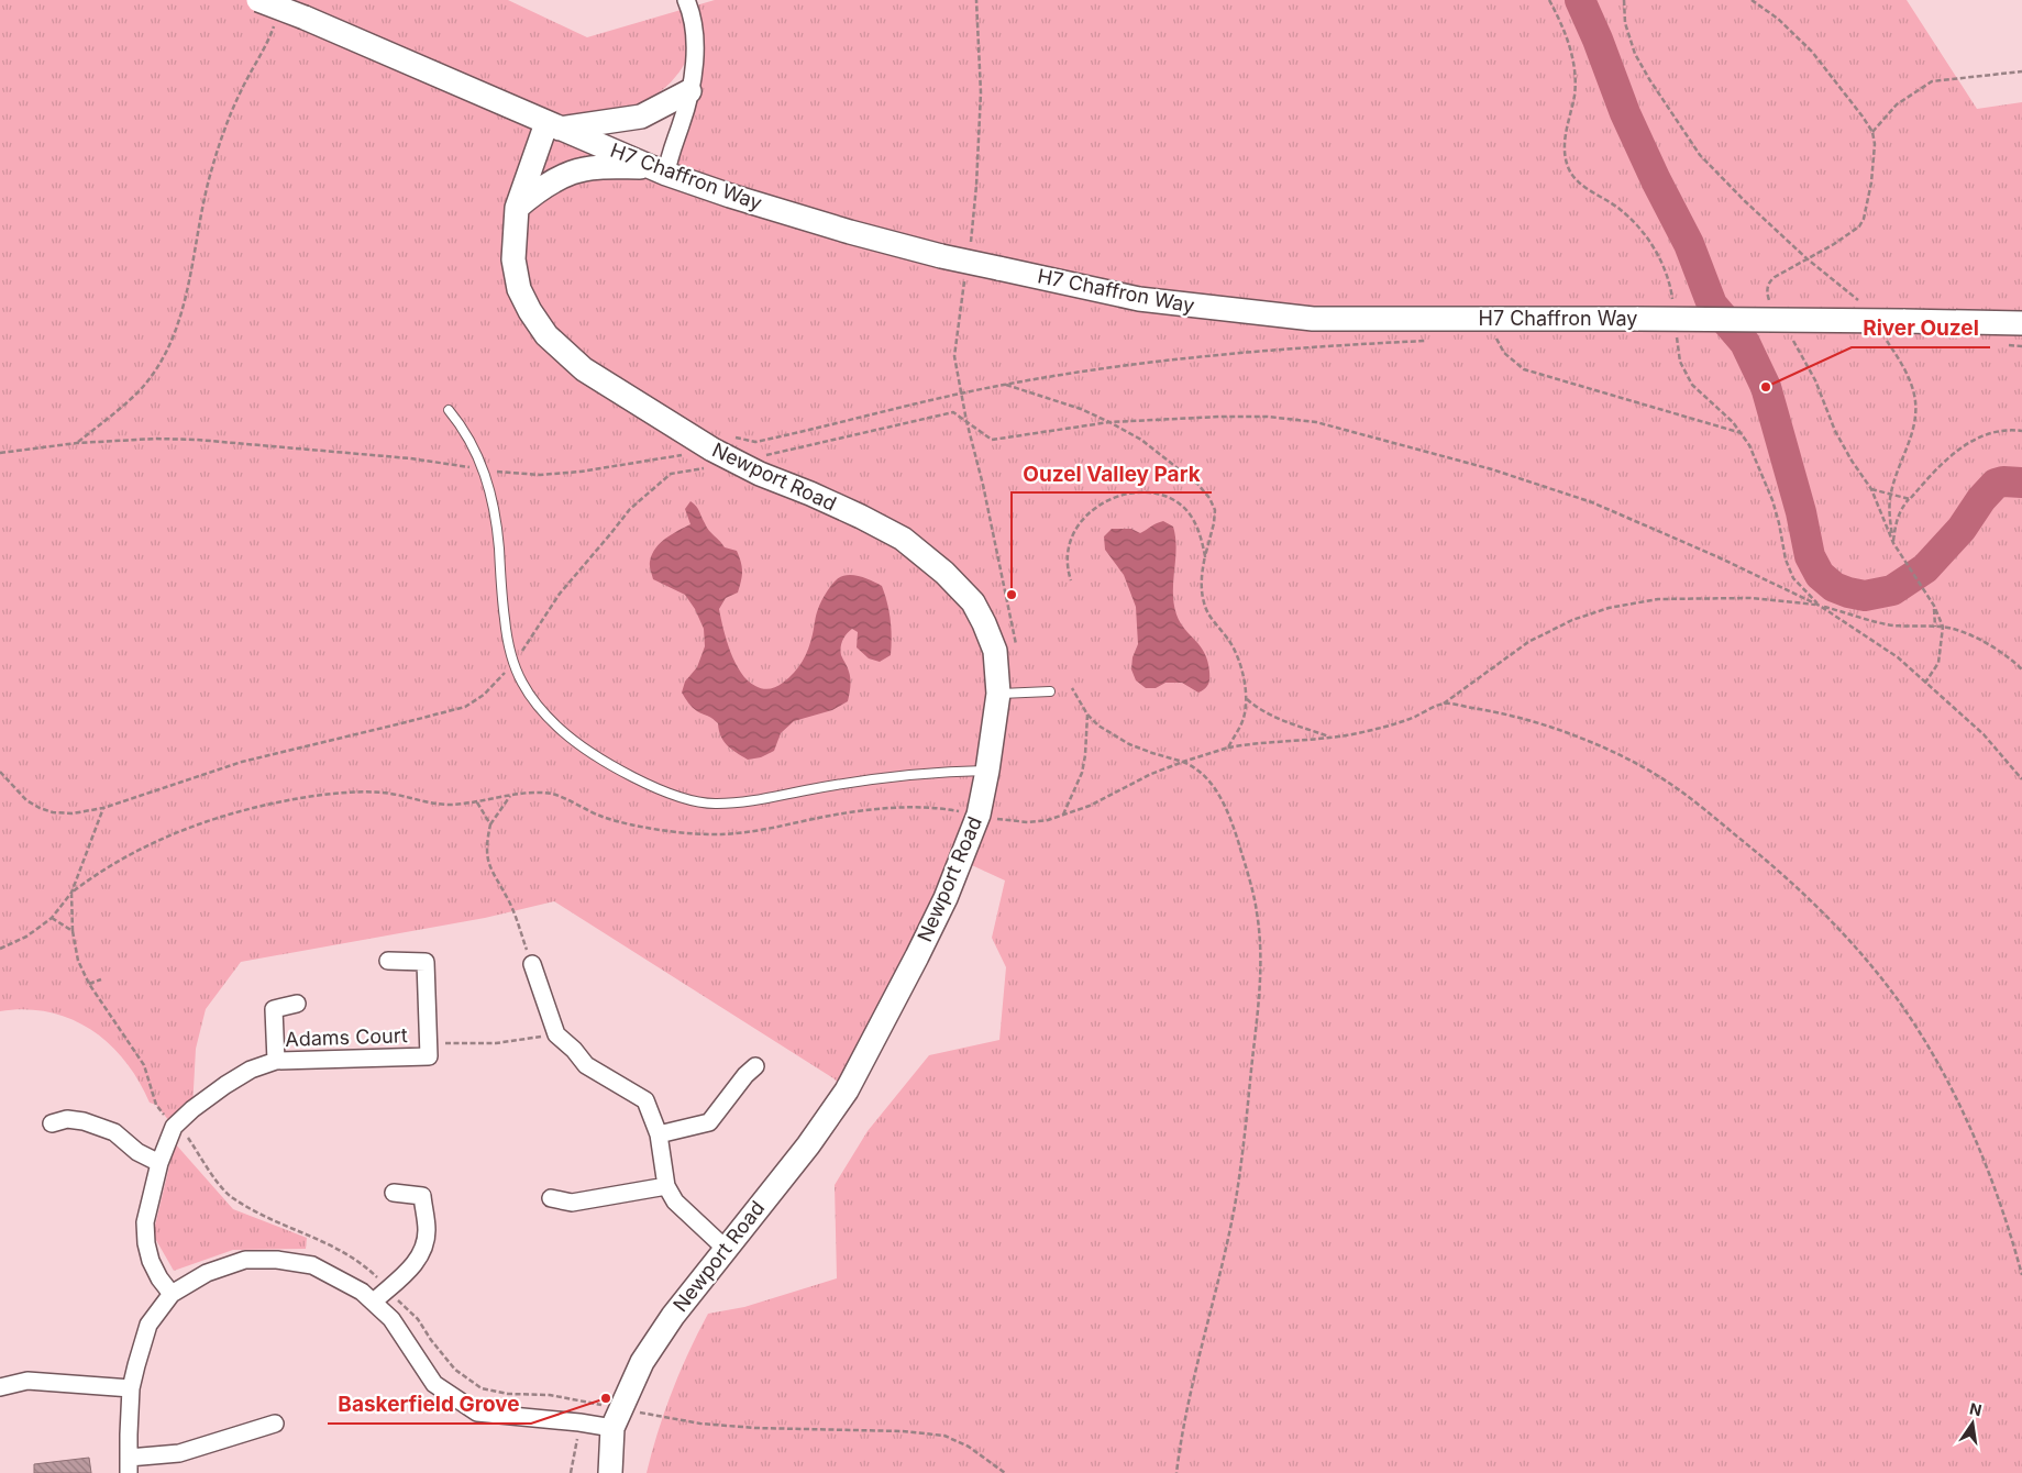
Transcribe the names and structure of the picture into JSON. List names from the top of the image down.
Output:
{
  "streets": {
    "street": ["H7 Chaffron Way", "Newport Road", "Adams Court"]
  },
  "crossings": [
    ["H7 Chaffron Way", "Newport Road"]
  ],
  "places": ["River Ouzel", "Ouzel Valley Park", "Baskerfield Grove"],
  "north": "top"
}
